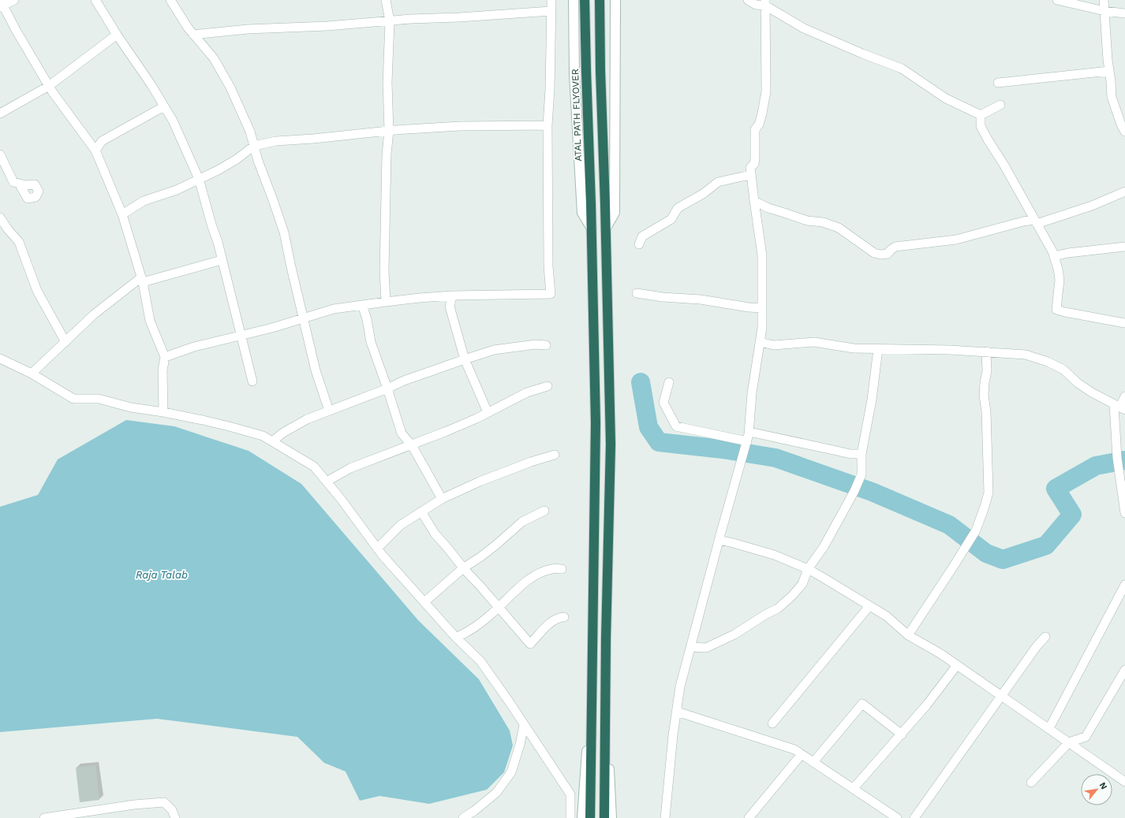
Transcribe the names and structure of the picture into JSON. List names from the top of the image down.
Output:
{
  "streets": {
    "highway": ["ATAL PATH FLYOVER"]
  },
  "water": ["Raja Talab"],
  "north": "top right"
}
